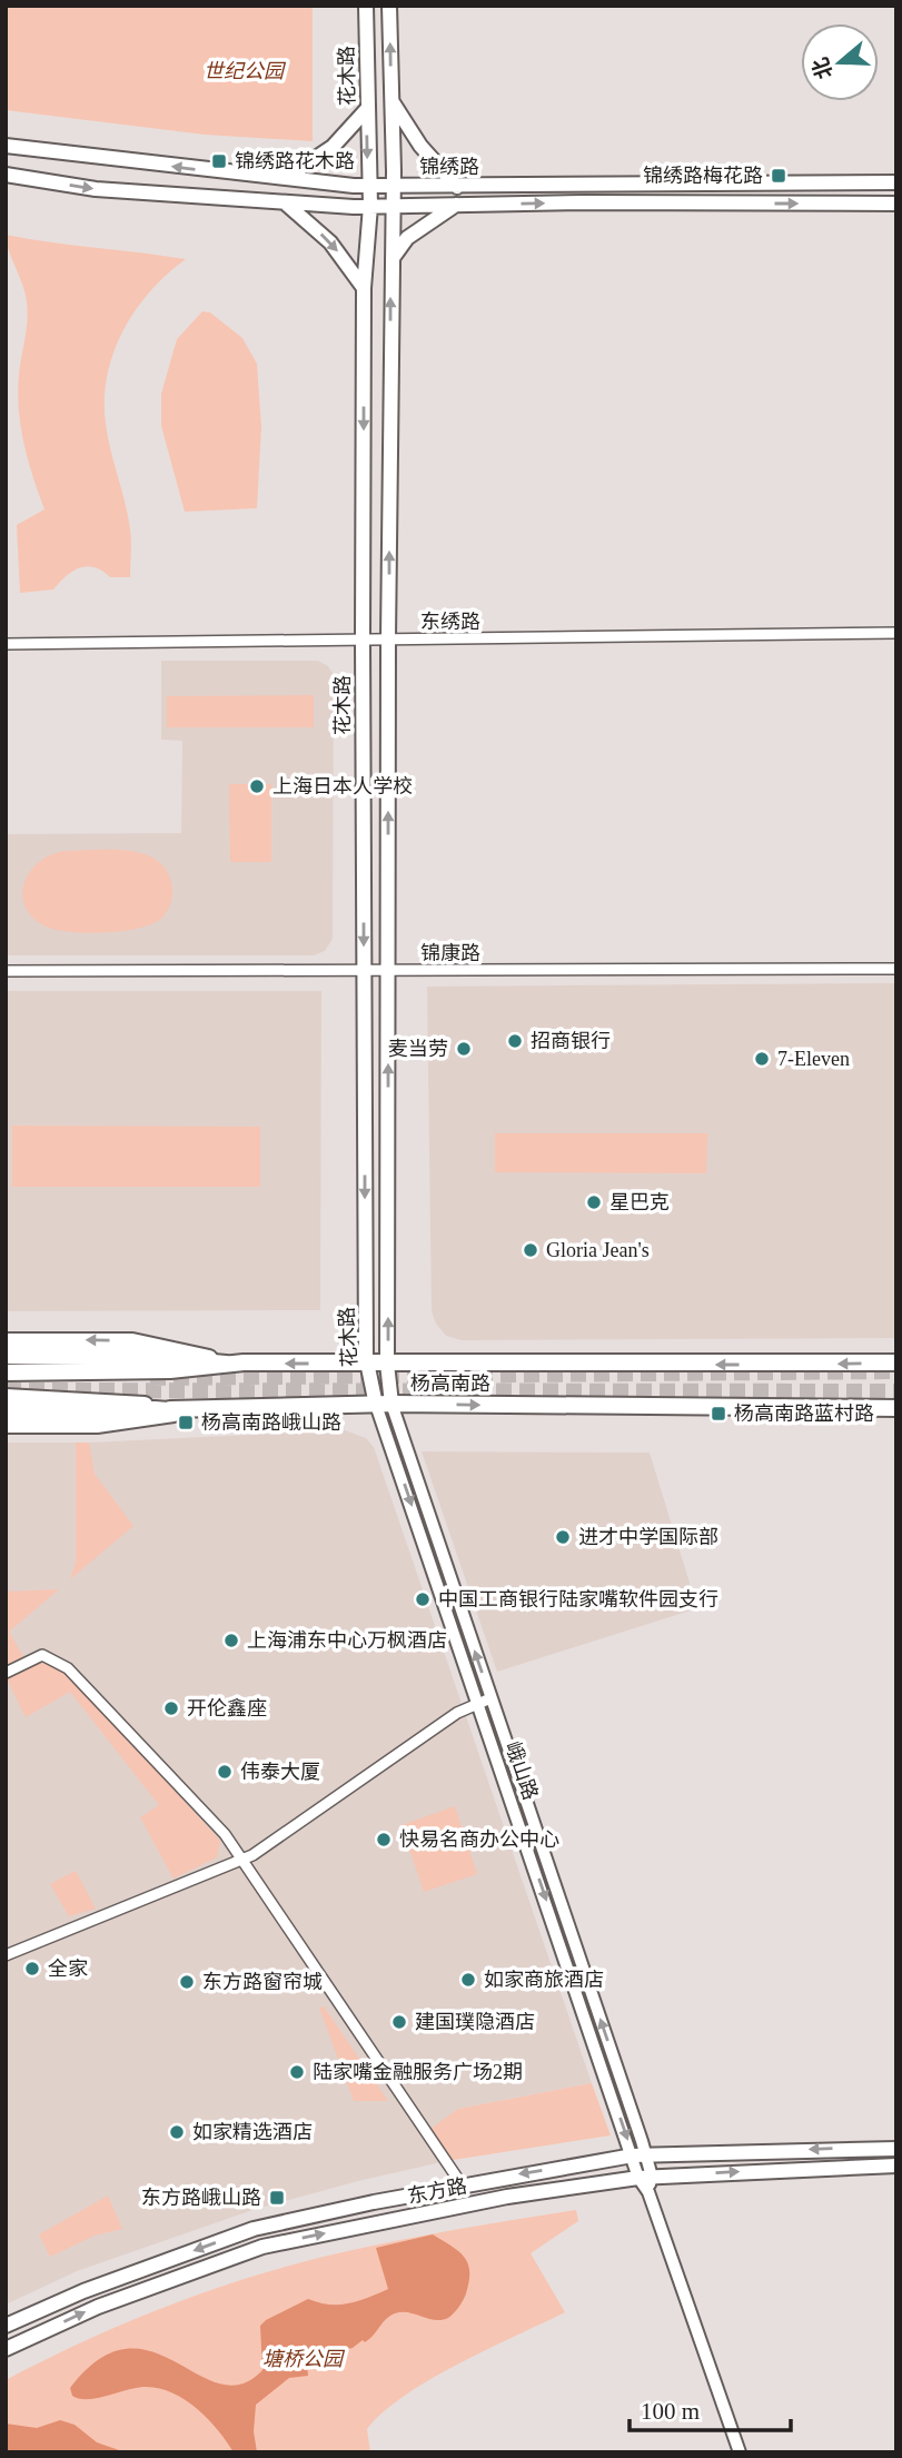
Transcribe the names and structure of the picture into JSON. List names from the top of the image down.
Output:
{
  "streets": {
    "main road": [
      "花木路",
      "锦绣路",
      "杨高南路",
      "东方路"
    ],
    "street": ["东绣路", "锦康路", "峨山路"]
  },
  "crossings": [
    ["花木路", "锦绣路"],
    ["花木路", "东绣路"],
    ["花木路", "锦康路"],
    ["花木路", "杨高南路"],
    ["花木路", "峨山路"],
    ["杨高南路", "峨山路"],
    ["峨山路", "东方路"]
  ],
  "parks": ["世纪公园", "塘桥公园"],
  "places": {
    "transit": [
      "锦绣路花木路",
      "锦绣路梅花路",
      "杨高南路蓝村路",
      "杨高南路峨山路",
      "东方路峨山路"
    ],
    "other": [
      "上海日本人学校",
      "招商银行",
      "麦当劳",
      "7-Eleven",
      "星巴克",
      "Gloria Jean's",
      "进才中学国际部",
      "中国工商银行陆家嘴软件园支行",
      "上海浦东中心万枫酒店",
      "开伦鑫座",
      "伟泰大厦",
      "快易名商办公中心",
      "全家",
      "如家商旅酒店",
      "东方路窗帘城",
      "建国璞隐酒店",
      "陆家嘴金融服务广场2期",
      "如家精选酒店"
    ]
  },
  "scale_bar": "100 m",
  "north": "left"
}
